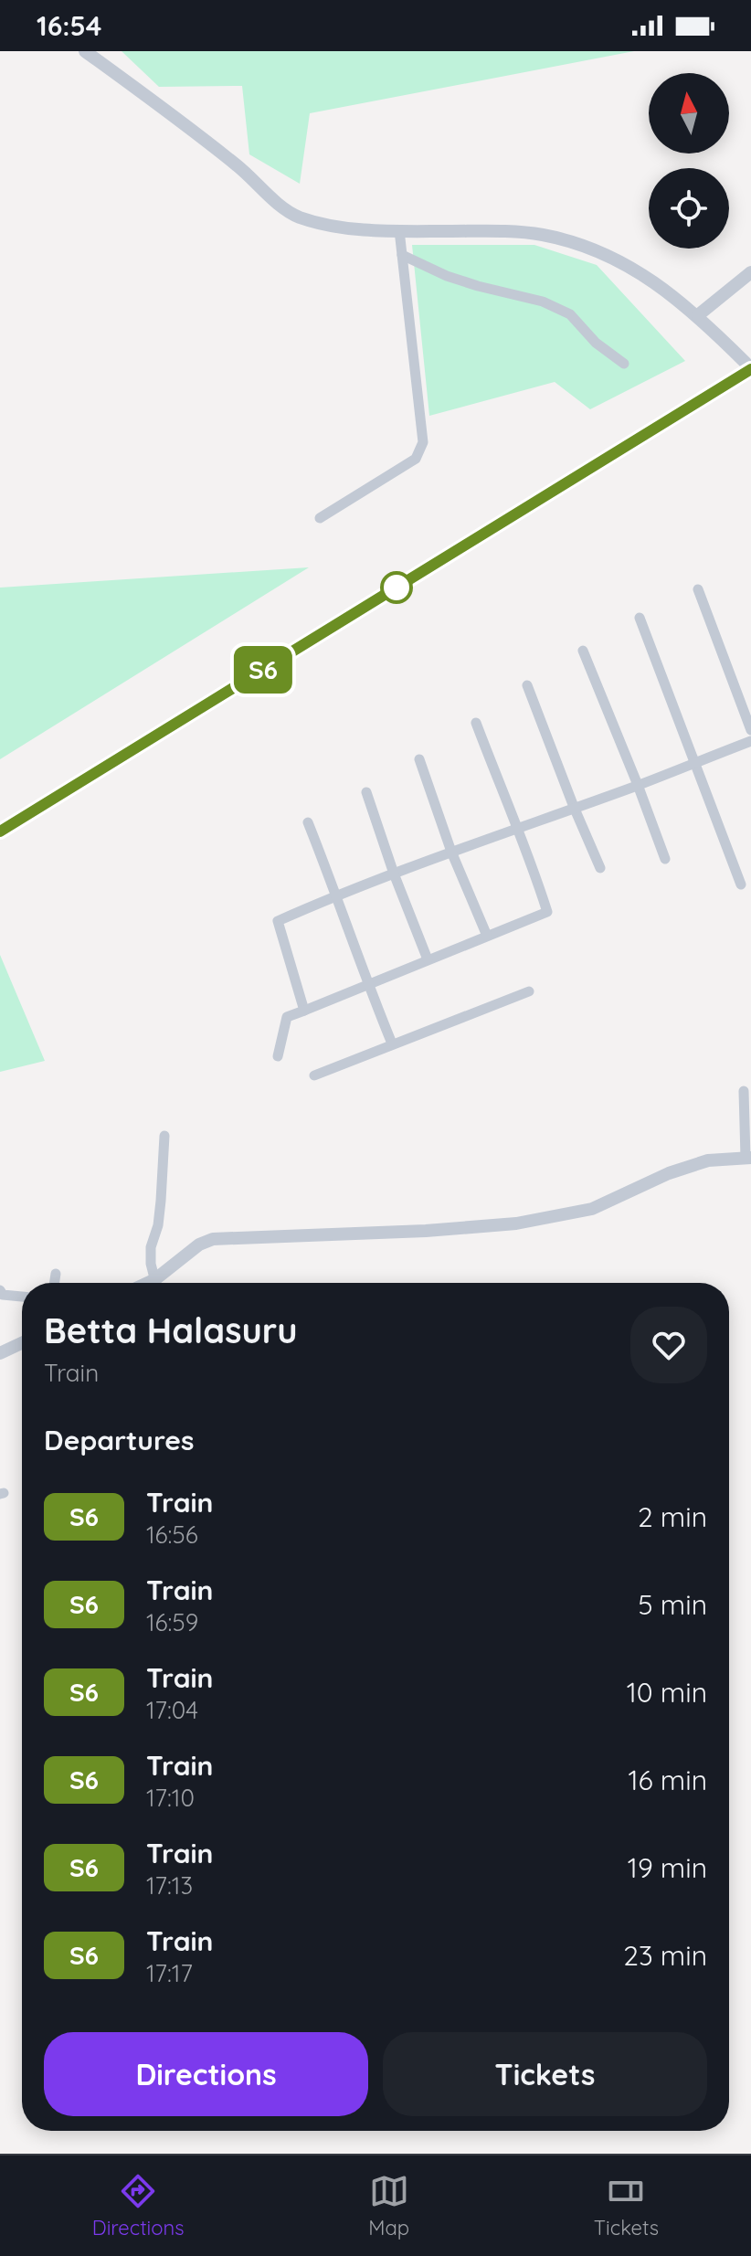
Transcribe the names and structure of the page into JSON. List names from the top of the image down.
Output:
{
  "north": "top",
  "page": {
    "status": "16:54",
    "on_map": "S6",
    "heading": [
      ["Betta Halasuru", "Train"],
      "Departures"
    ],
    "list": [
      {
        "mark": "S6",
        "name": "Train",
        "note": "16:56",
        "value": "2 min"
      },
      {
        "mark": "S6",
        "name": "Train",
        "note": "16:59",
        "value": "5 min"
      },
      {
        "mark": "S6",
        "name": "Train",
        "note": "17:04",
        "value": "10 min"
      },
      {
        "mark": "S6",
        "name": "Train",
        "note": "17:10",
        "value": "16 min"
      },
      {
        "mark": "S6",
        "name": "Train",
        "note": "17:13",
        "value": "19 min"
      },
      {
        "mark": "S6",
        "name": "Train",
        "note": "17:17",
        "value": "23 min"
      }
    ],
    "buttons": ["Directions", "Tickets"],
    "tabs": ["Directions", "Map", "Tickets"]
  }
}
